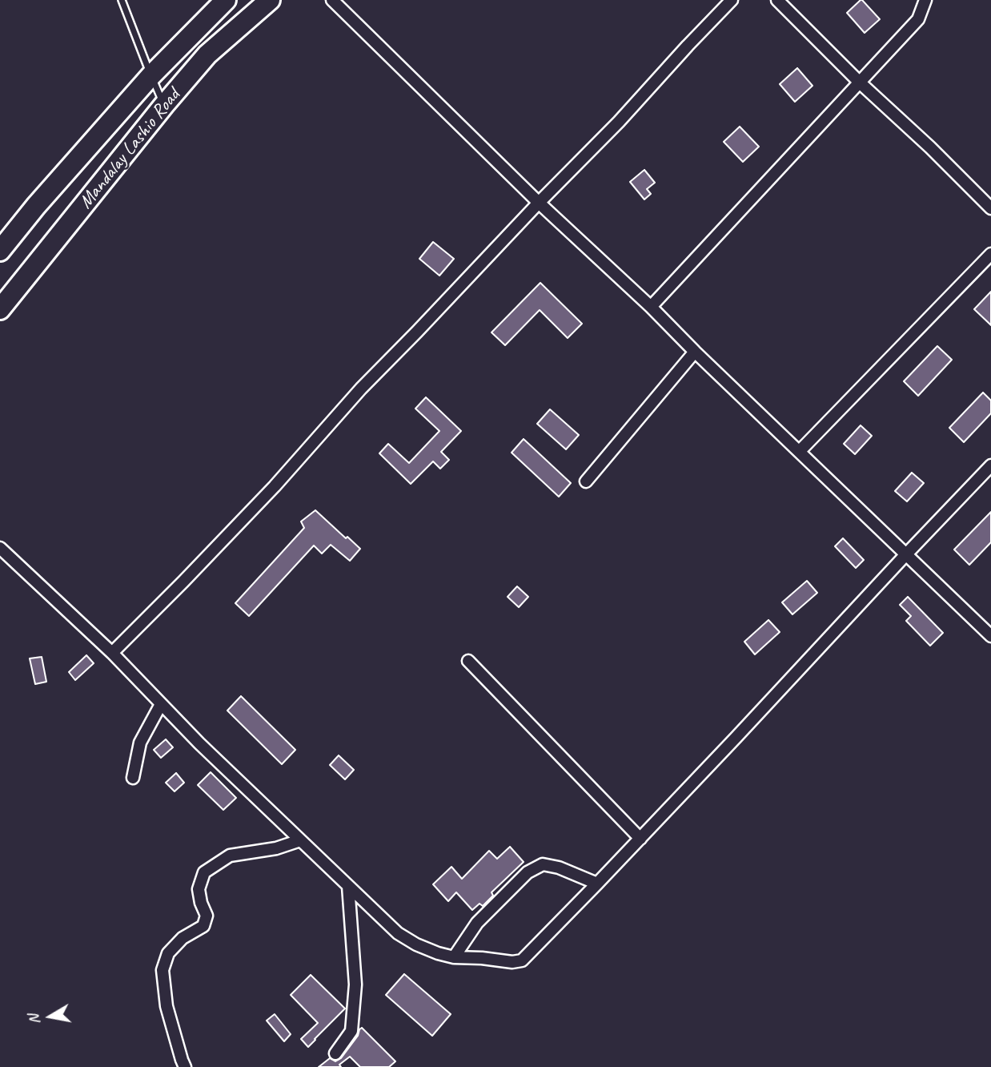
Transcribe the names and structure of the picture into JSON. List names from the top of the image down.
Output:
{
  "streets": {
    "highway": ["Mandalay Lashio Road"]
  },
  "north": "left"
}
